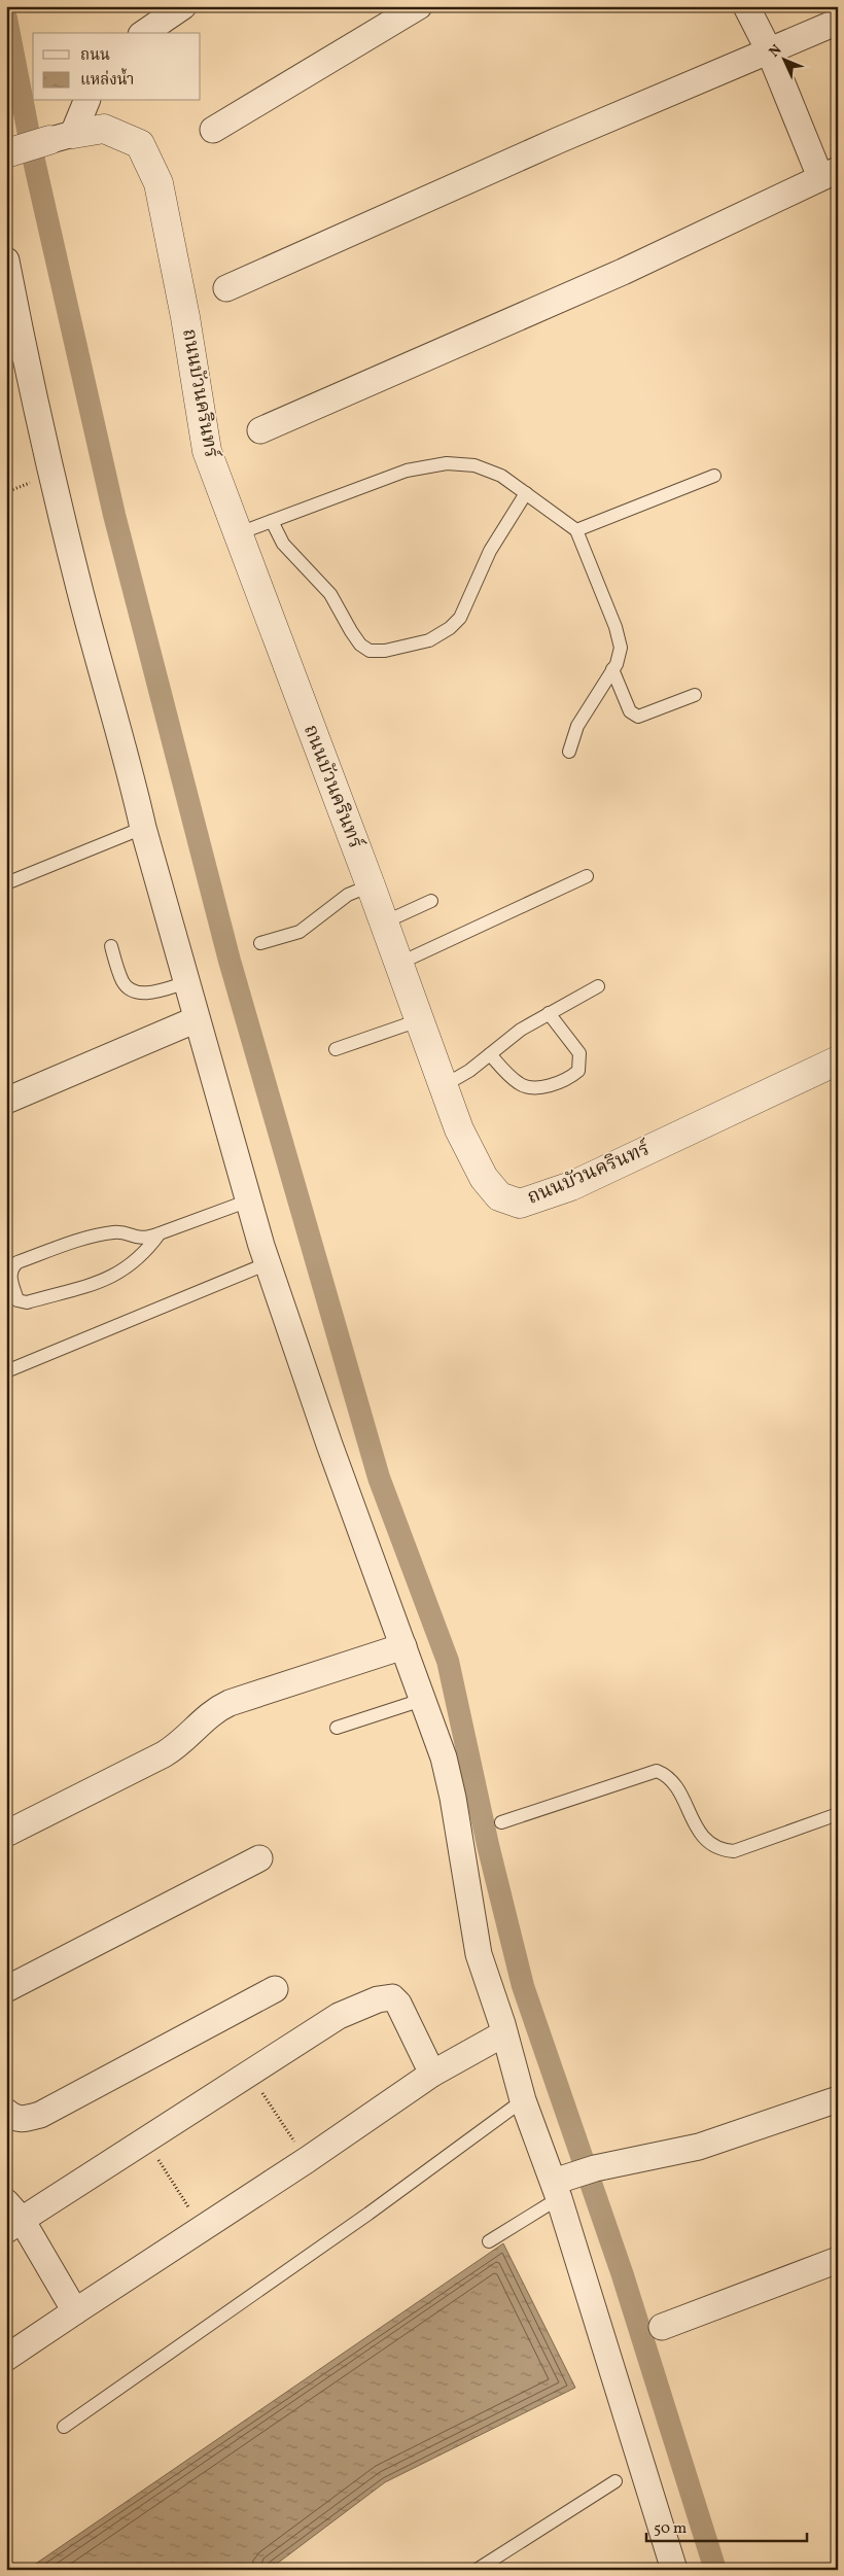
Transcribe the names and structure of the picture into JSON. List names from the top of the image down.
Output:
{
  "streets": {
    "street": ["ถนนบัวนครินทร์"]
  },
  "legend": ["ถนน", "แหล่งน้ำ"],
  "scale_bar": "50 m",
  "north": "top left"
}
